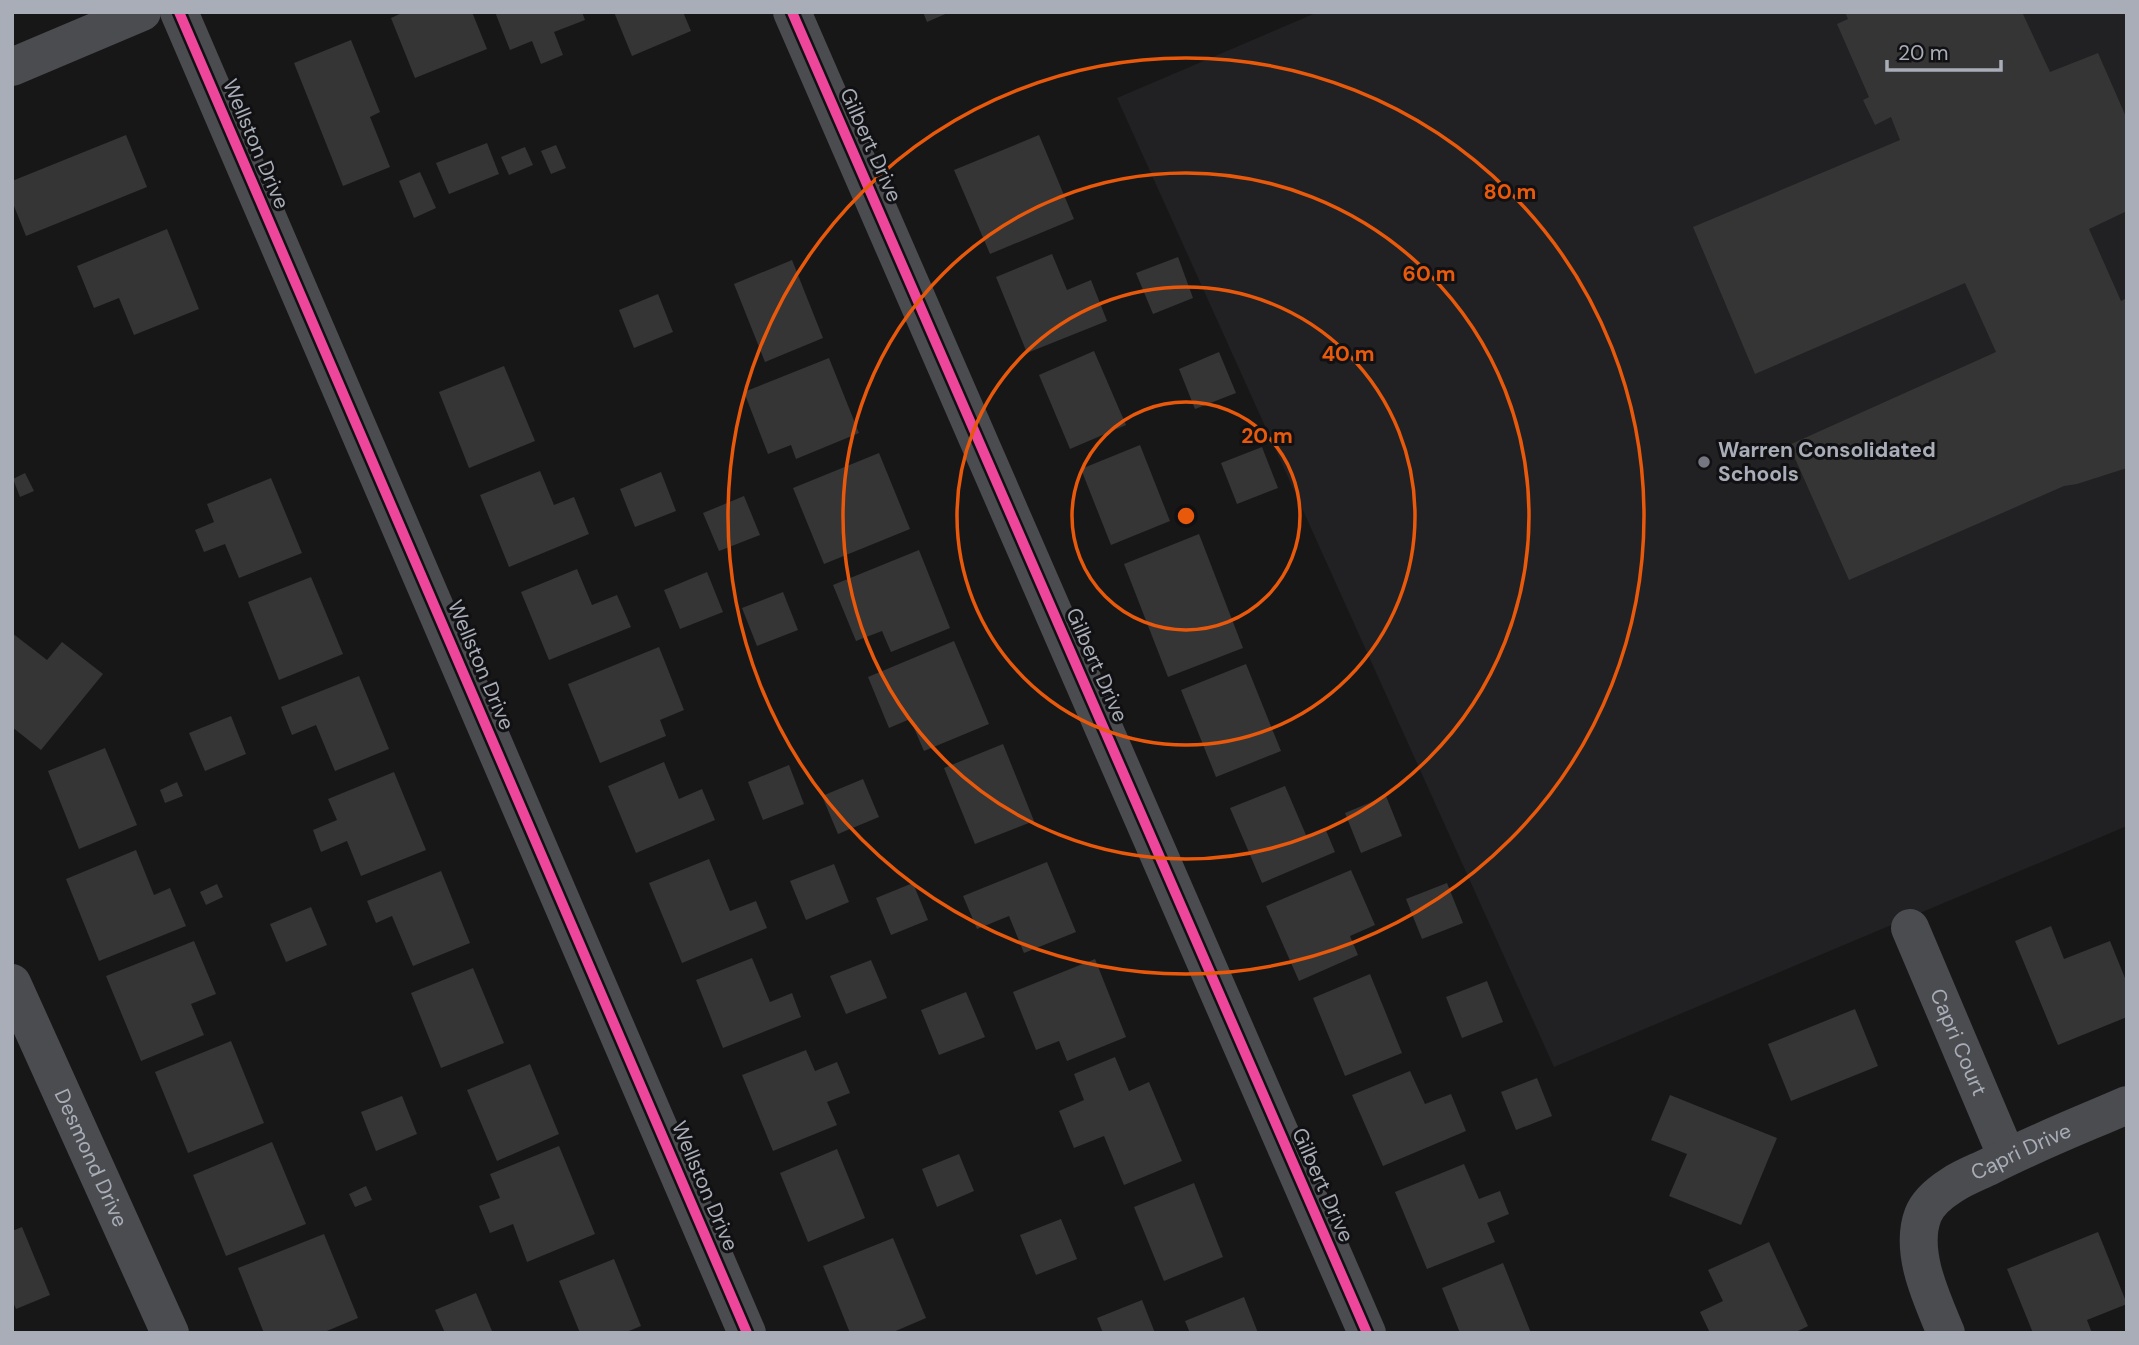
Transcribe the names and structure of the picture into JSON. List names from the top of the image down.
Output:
{
  "streets": {
    "street": [
      "Wellston Drive",
      "Gilbert Drive",
      "Capri Court",
      "Capri Drive",
      "Desmond Drive"
    ]
  },
  "crossings": [
    ["Capri Court", "Capri Drive"]
  ],
  "places": ["Warren Consolidated Schools"],
  "scale_bar": "20 m",
  "rings": [
    "80 m",
    "60 m",
    "40 m",
    "20 m"
  ]
}
